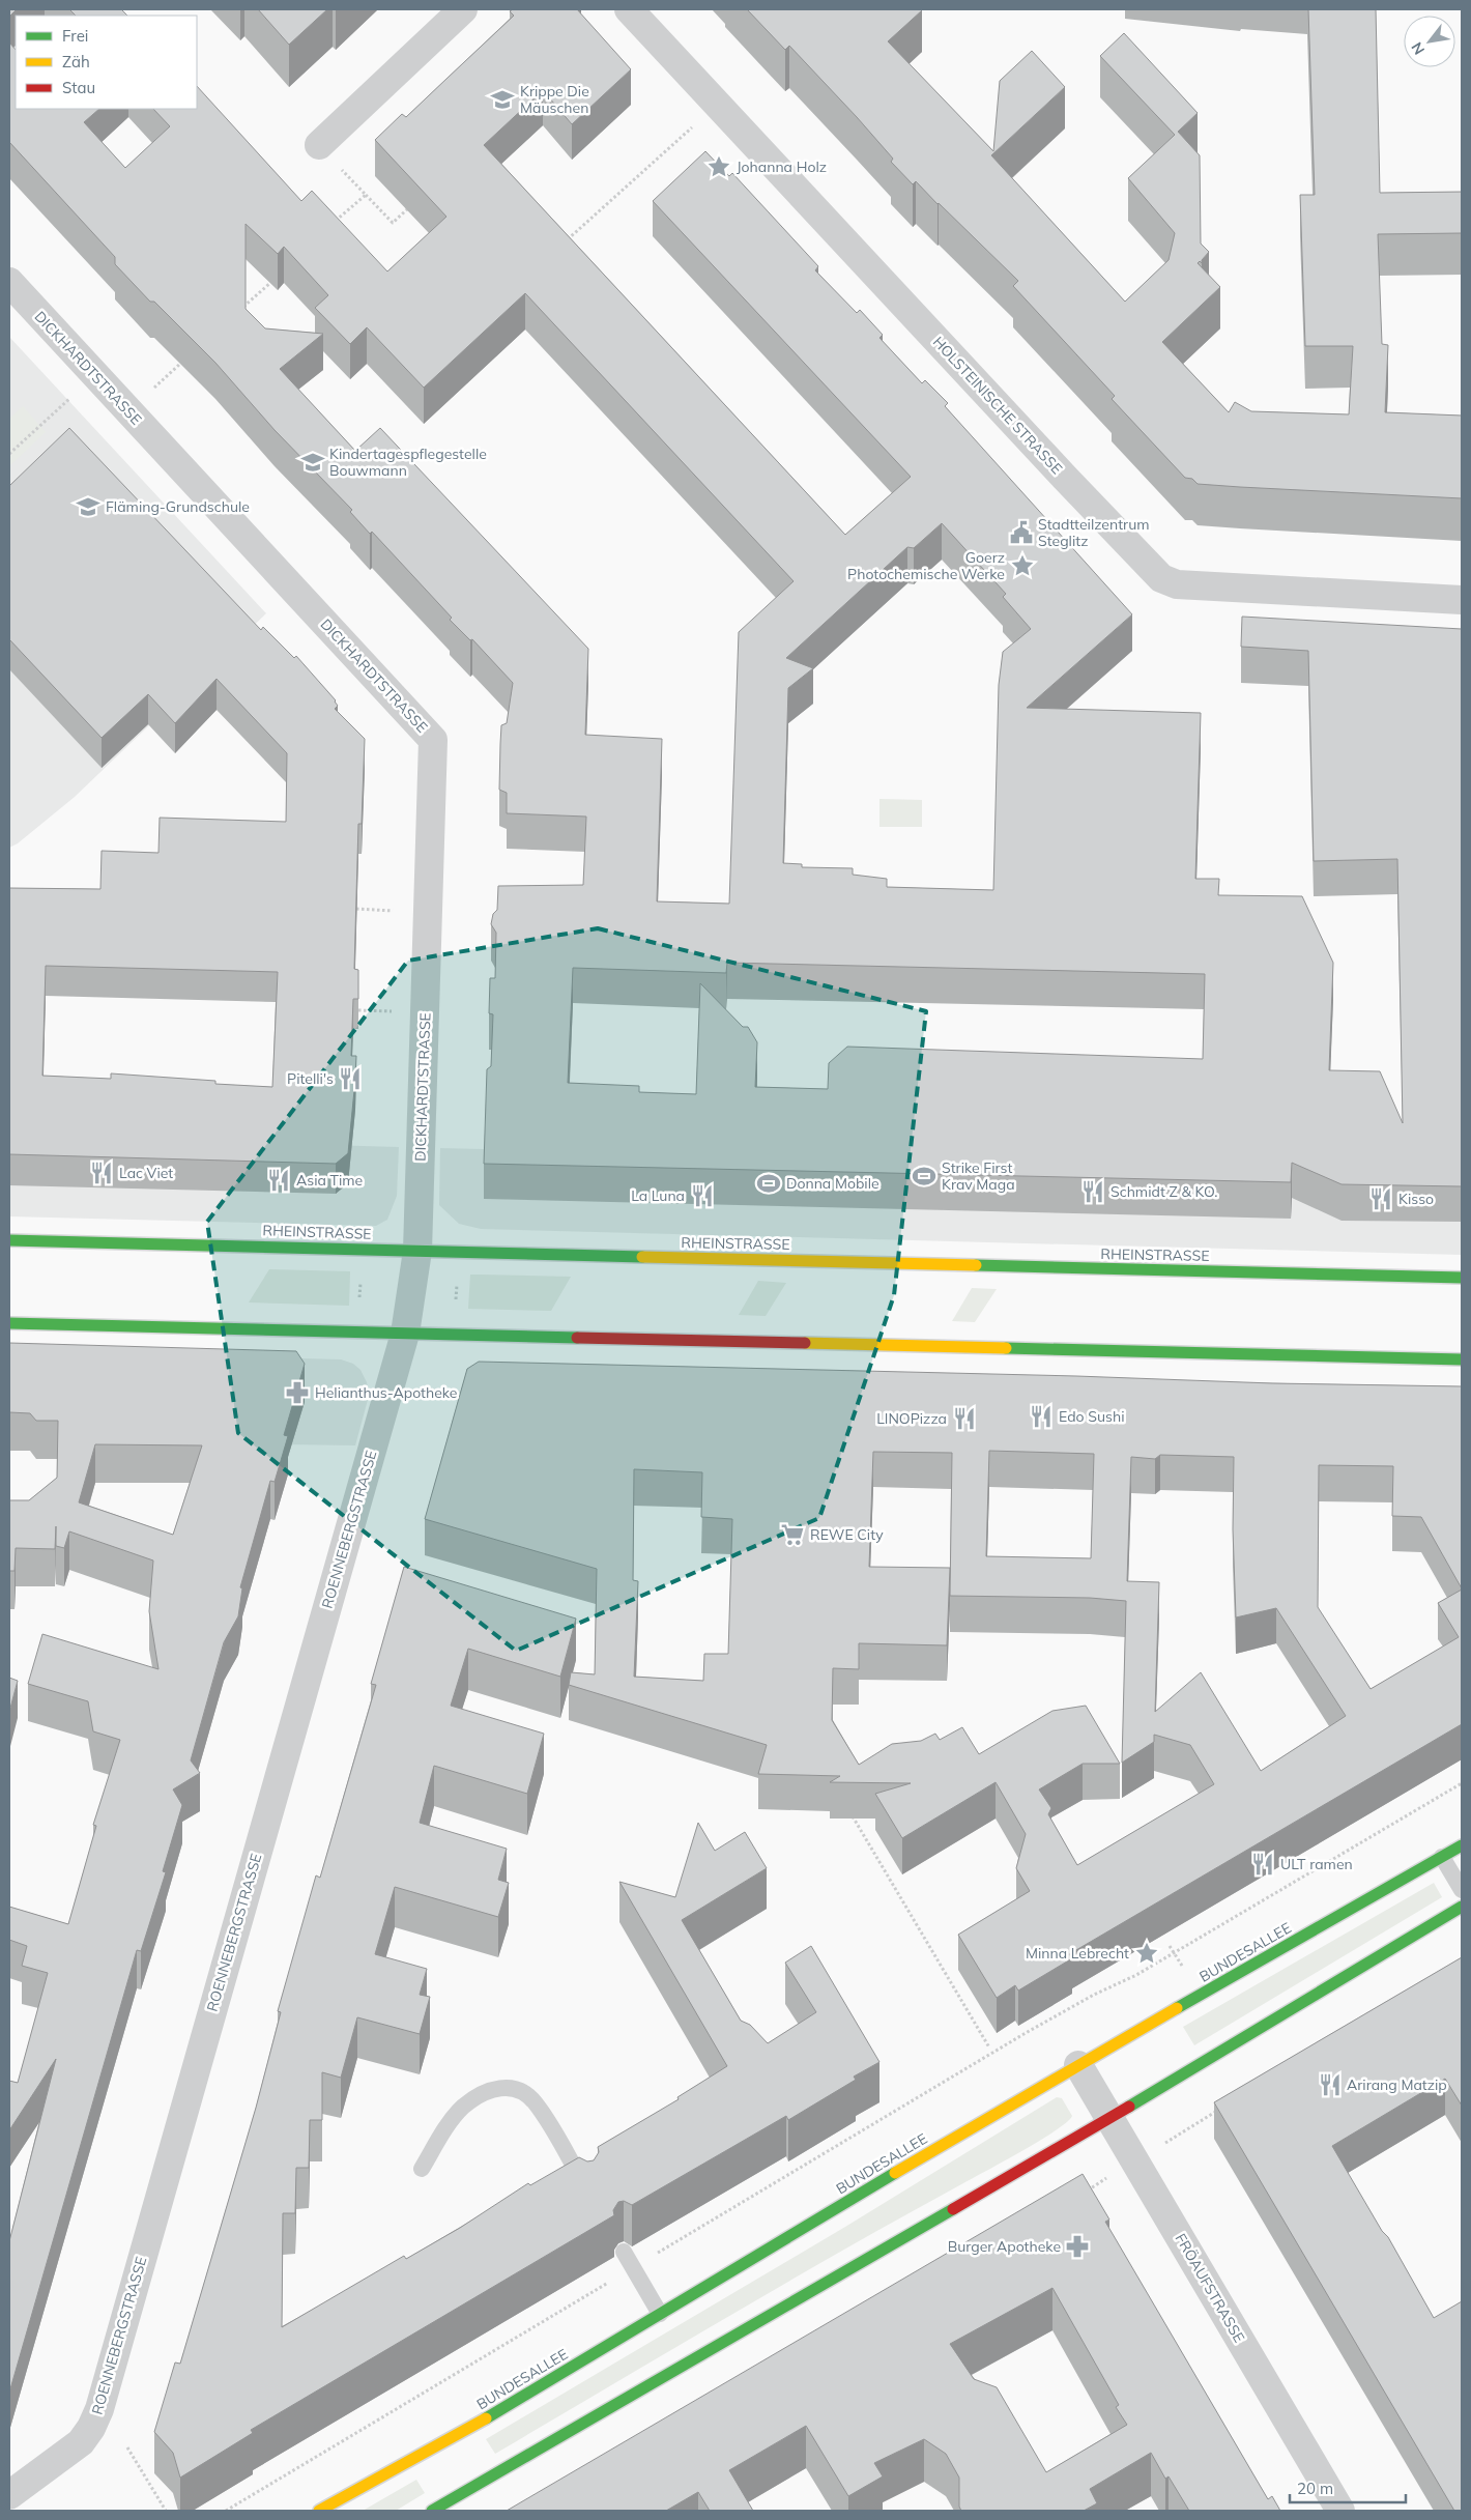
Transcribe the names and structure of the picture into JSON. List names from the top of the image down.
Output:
{
  "streets": {
    "street": [
      "DICKHARDTSTRASSE",
      "HOLSTEINISCHE STRASSE",
      "RHEINSTRASSE",
      "ROENNEBERGSTRASSE",
      "BUNDESALLEE",
      "FRÖAUFSTRASSE"
    ]
  },
  "crossings": [
    ["DICKHARDTSTRASSE", "RHEINSTRASSE"],
    ["DICKHARDTSTRASSE", "ROENNEBERGSTRASSE"],
    ["BUNDESALLEE", "FRÖAUFSTRASSE"]
  ],
  "places": {
    "school or university": ["Krippe Die Mäuschen", "Kindertagespflegestelle Bouwmann", "Fläming-Grundschule"],
    "place": ["Johanna Holz", "Goerz Photochemische Werke", "Minna Lebrecht"],
    "public building": ["Stadtteilzentrum Steglitz"],
    "restaurant": [
      "Pitelli's",
      "Lac Viet",
      "Asia Time",
      "Schmidt Z & KO.",
      "La Luna",
      "Kisso",
      "Edo Sushi",
      "LINOPizza",
      "ULT ramen",
      "Arirang Matzip"
    ],
    "sports": ["Strike First Krav Maga", "Donna Mobile"],
    "pharmacy": ["Helianthus-Apotheke", "Burger Apotheke"],
    "supermarket": ["REWE City"]
  },
  "legend": ["Frei", "Zäh", "Stau"],
  "scale_bar": "20 m",
  "north": "bottom left"
}
